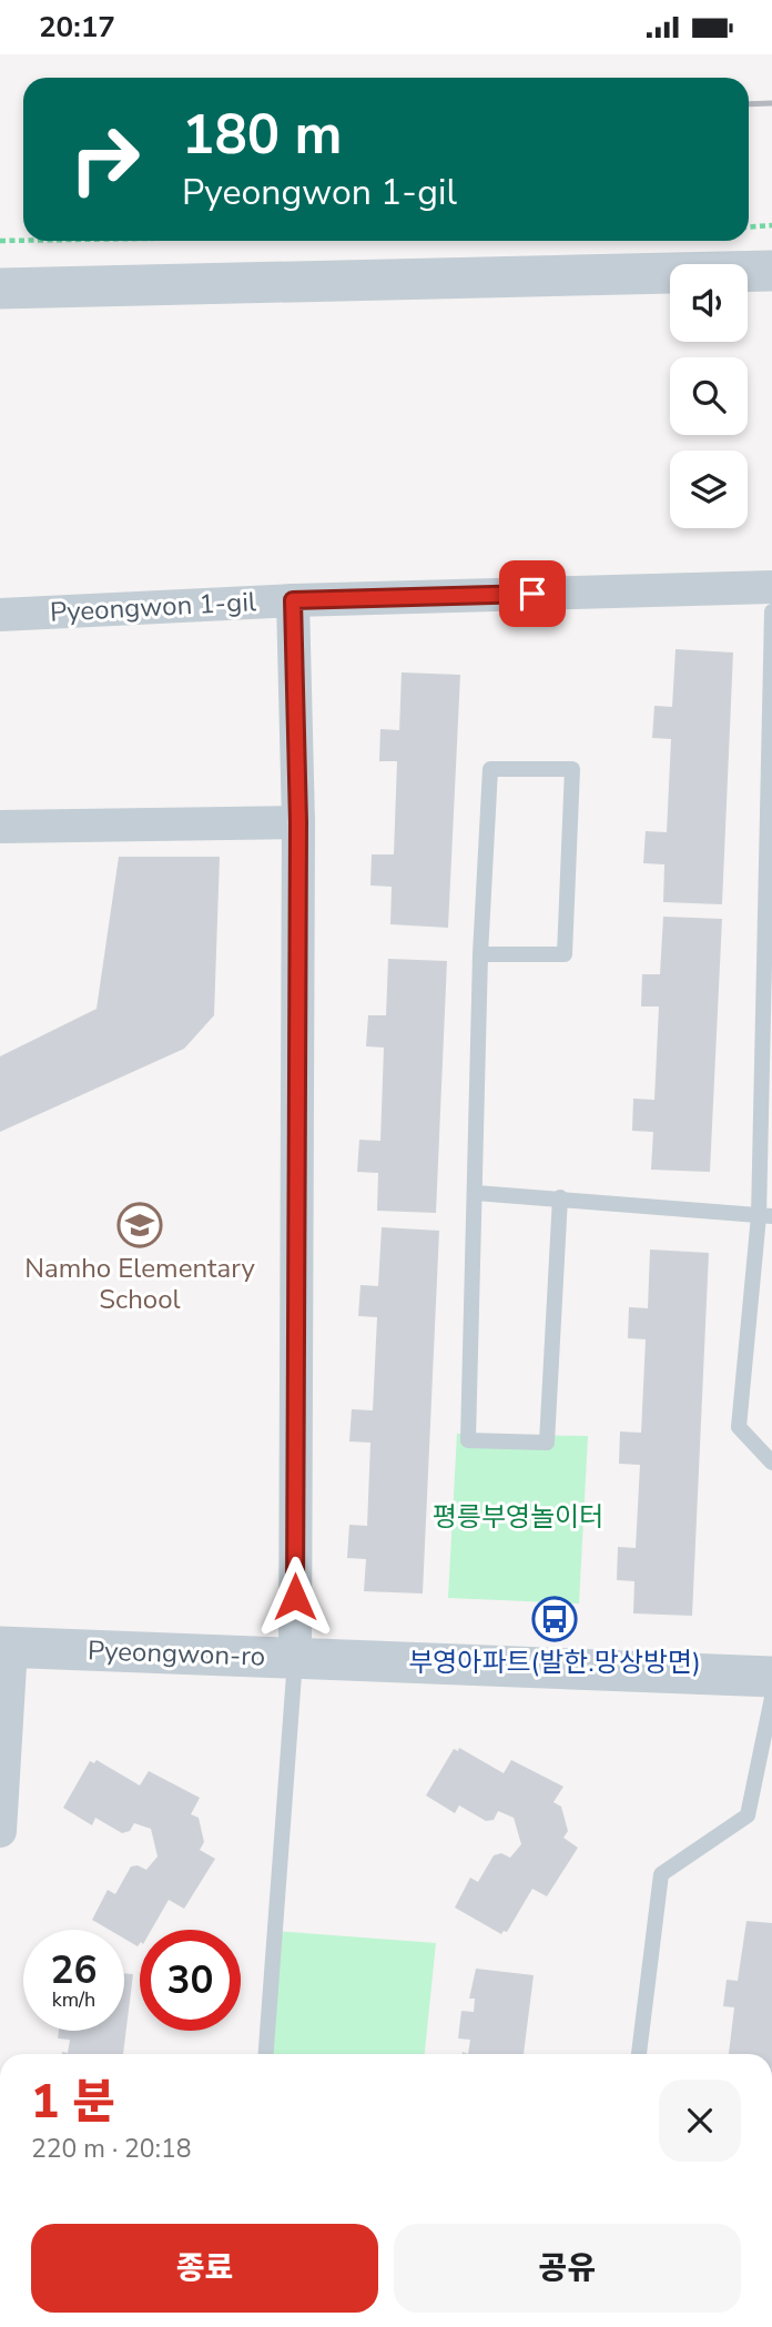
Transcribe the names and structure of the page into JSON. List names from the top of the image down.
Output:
{
  "streets": {
    "street": ["Pyeongwon 1-gil", "Pyeongwon-ro"]
  },
  "parks": ["평릉부영놀이터"],
  "places": {
    "school or university": ["Namho Elementary School"],
    "bus stop": ["부영아파트(발한.망상방면)"]
  },
  "page": {
    "status": "20:17",
    "turn": ["180 m", "Pyeongwon 1-gil"],
    "speed": "26 km/h",
    "limit": "30",
    "heading": ["1 분", "220 m · 20:18"],
    "buttons": ["종료", "공유"]
  }
}
